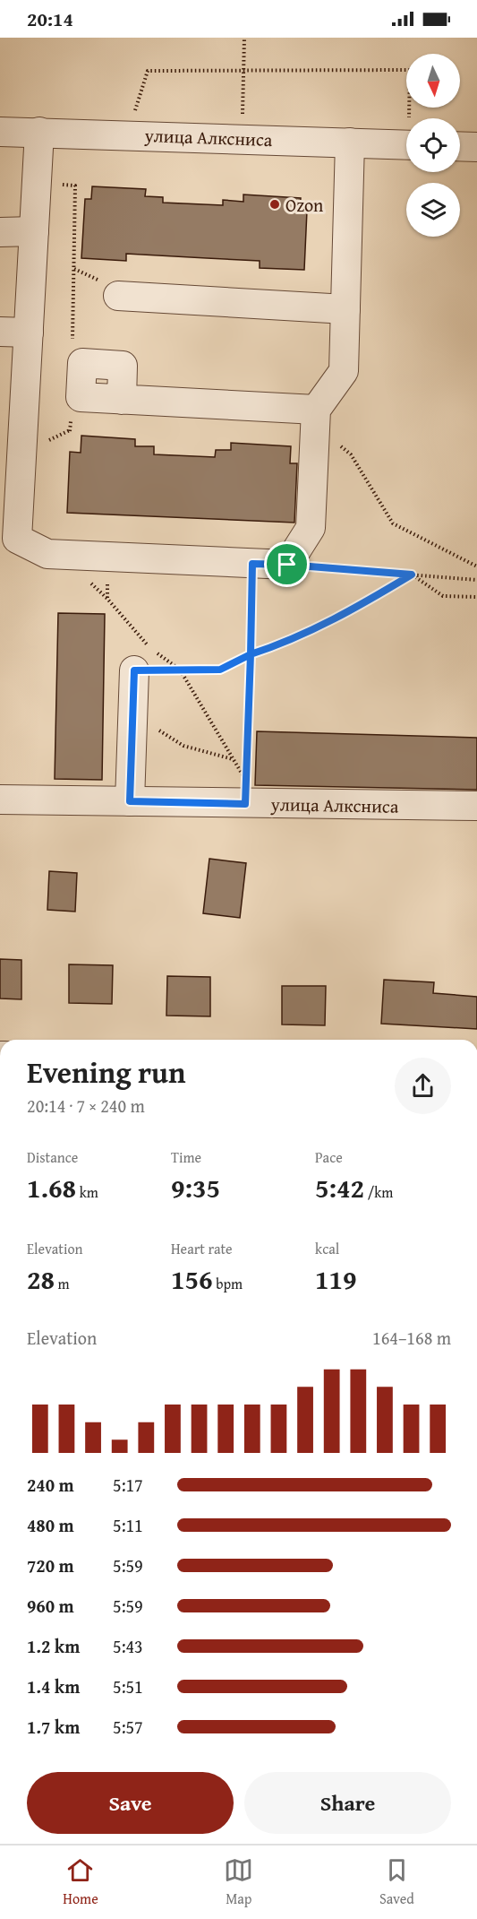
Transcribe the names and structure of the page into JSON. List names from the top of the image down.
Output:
{
  "streets": {
    "street": ["улица Алксниса"]
  },
  "places": ["Ozon"],
  "north": "bottom",
  "page": {
    "status": "20:14",
    "heading": ["Evening run", "20:14 · 7 × 240 m"],
    "stats": [
      ["Distance", "1.68 km"],
      ["Time", "9:35"],
      ["Pace", "5:42 /km"],
      ["Elevation", "28 m"],
      ["Heart rate", "156 bpm"],
      ["kcal", "119"]
    ],
    "chart": ["Elevation", "164–168 m"],
    "list": [
      {
        "name": "240 m",
        "note": "5:17"
      },
      {
        "name": "480 m",
        "note": "5:11"
      },
      {
        "name": "720 m",
        "note": "5:59"
      },
      {
        "name": "960 m",
        "note": "5:59"
      },
      {
        "name": "1.2 km",
        "note": "5:43"
      },
      {
        "name": "1.4 km",
        "note": "5:51"
      },
      {
        "name": "1.7 km",
        "note": "5:57"
      }
    ],
    "buttons": ["Save", "Share"],
    "tabs": ["Home", "Map", "Saved"]
  }
}
